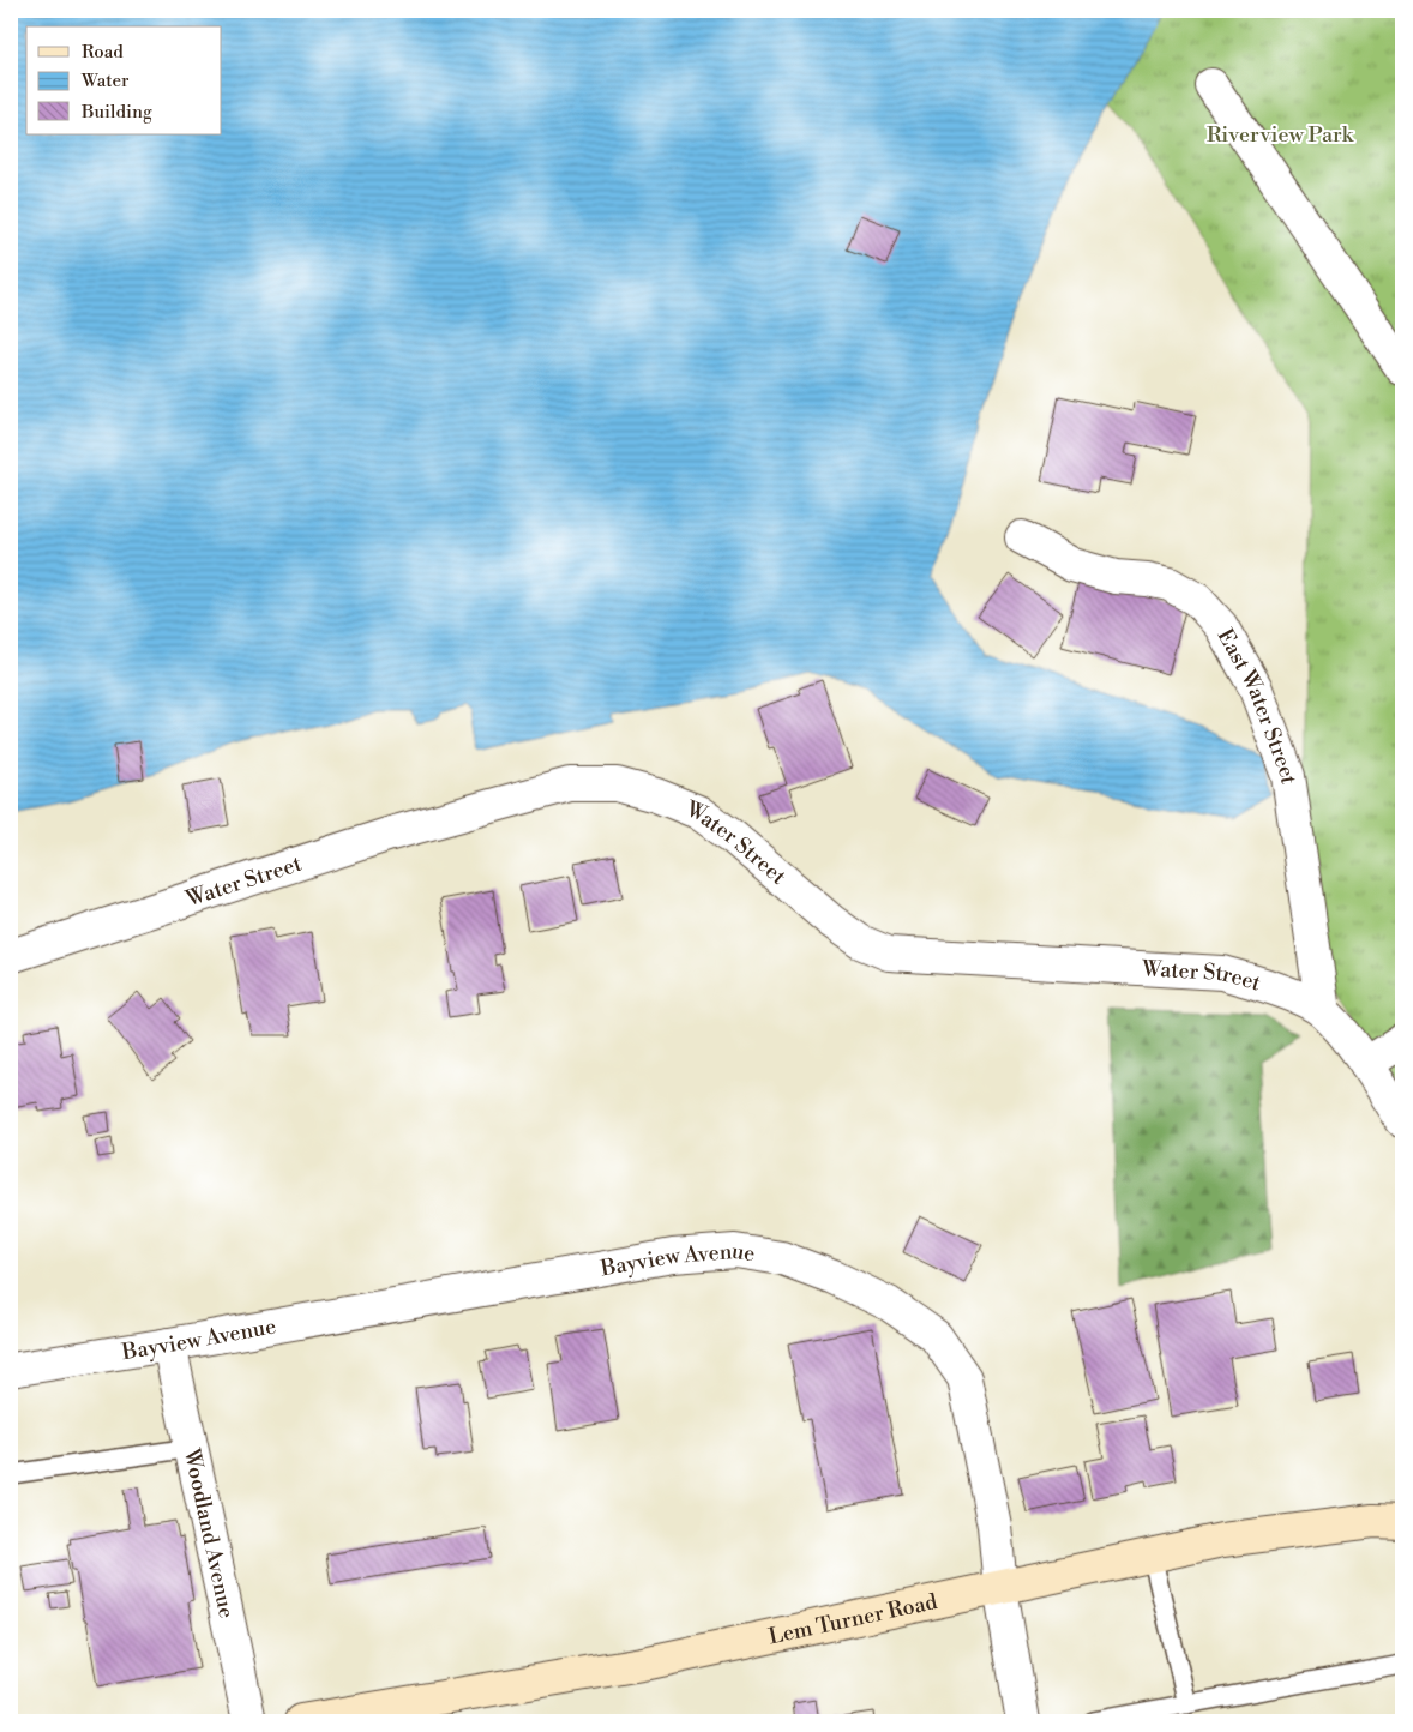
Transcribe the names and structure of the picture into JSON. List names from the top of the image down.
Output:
{
  "streets": {
    "main road": ["Lem Turner Road"],
    "street": [
      "East Water Street",
      "Water Street",
      "Bayview Avenue",
      "Woodland Avenue"
    ]
  },
  "crossings": [
    ["East Water Street", "Water Street"],
    ["Bayview Avenue", "Woodland Avenue"],
    ["Bayview Avenue", "Lem Turner Road"]
  ],
  "parks": ["Riverview Park"],
  "legend": ["Road", "Water", "Building"]
}
